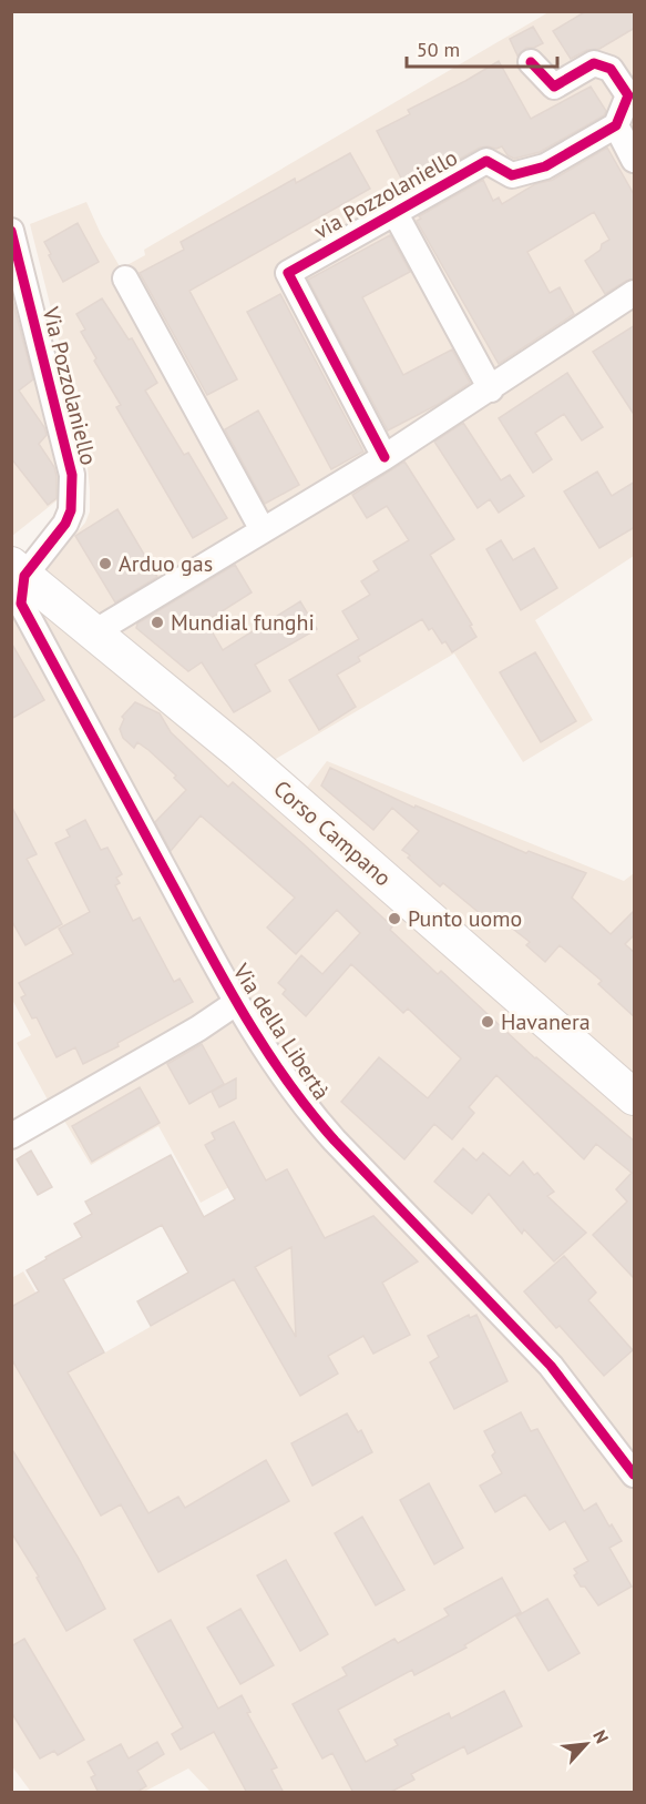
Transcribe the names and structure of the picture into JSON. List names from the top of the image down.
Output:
{
  "streets": {
    "main road": ["Corso Campano"],
    "street": ["via Pozzolaniello", "Via Pozzolaniello", "Via della Libertà"]
  },
  "crossings": [
    ["Via Pozzolaniello", "Corso Campano"],
    ["Via Pozzolaniello", "Via della Libertà"],
    ["Corso Campano", "Via della Libertà"]
  ],
  "places": [
    "Arduo gas",
    "Mundial funghi",
    "Punto uomo",
    "Havanera"
  ],
  "scale_bar": "50 m",
  "north": "top right"
}
